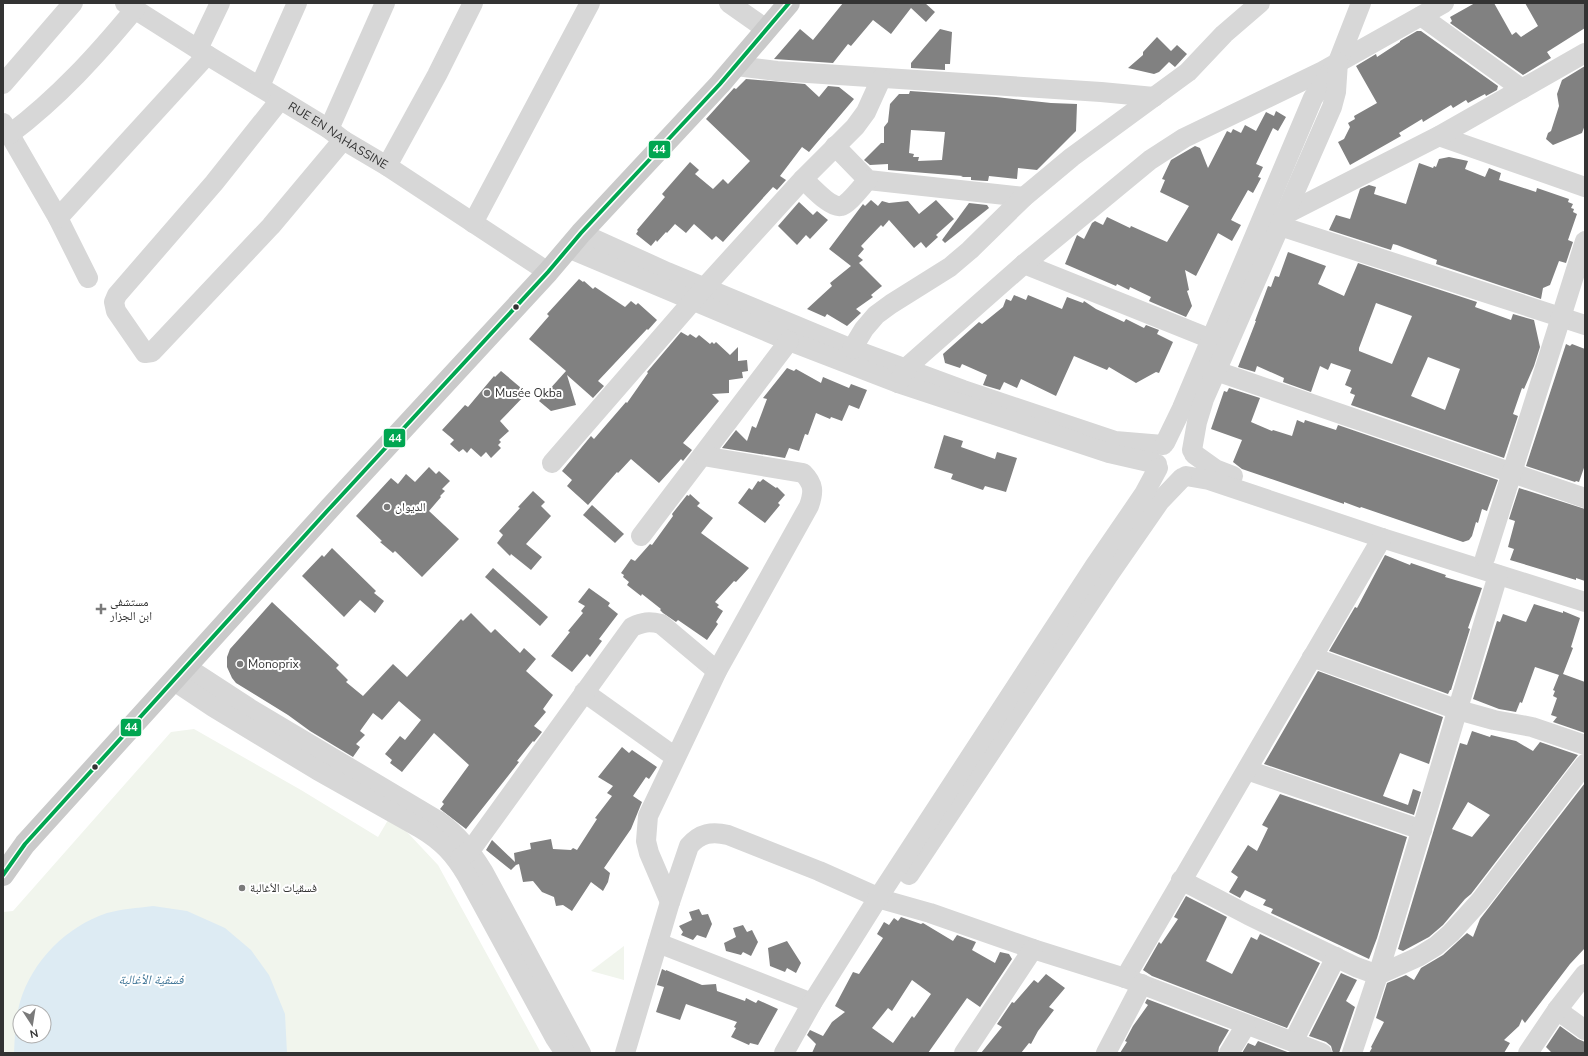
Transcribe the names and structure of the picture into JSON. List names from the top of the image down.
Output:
{
  "streets": {
    "street": ["RUE EN NAHASSINE"]
  },
  "water": ["فسقية الأغالبة"],
  "places": {
    "other": [
      "Musée Okba",
      "الديوان",
      "Monoprix",
      "فسقيات الأغالبة"
    ],
    "health": ["مستشفى ابن الجزار"]
  },
  "lines": ["transit line 44"],
  "north": "bottom"
}
